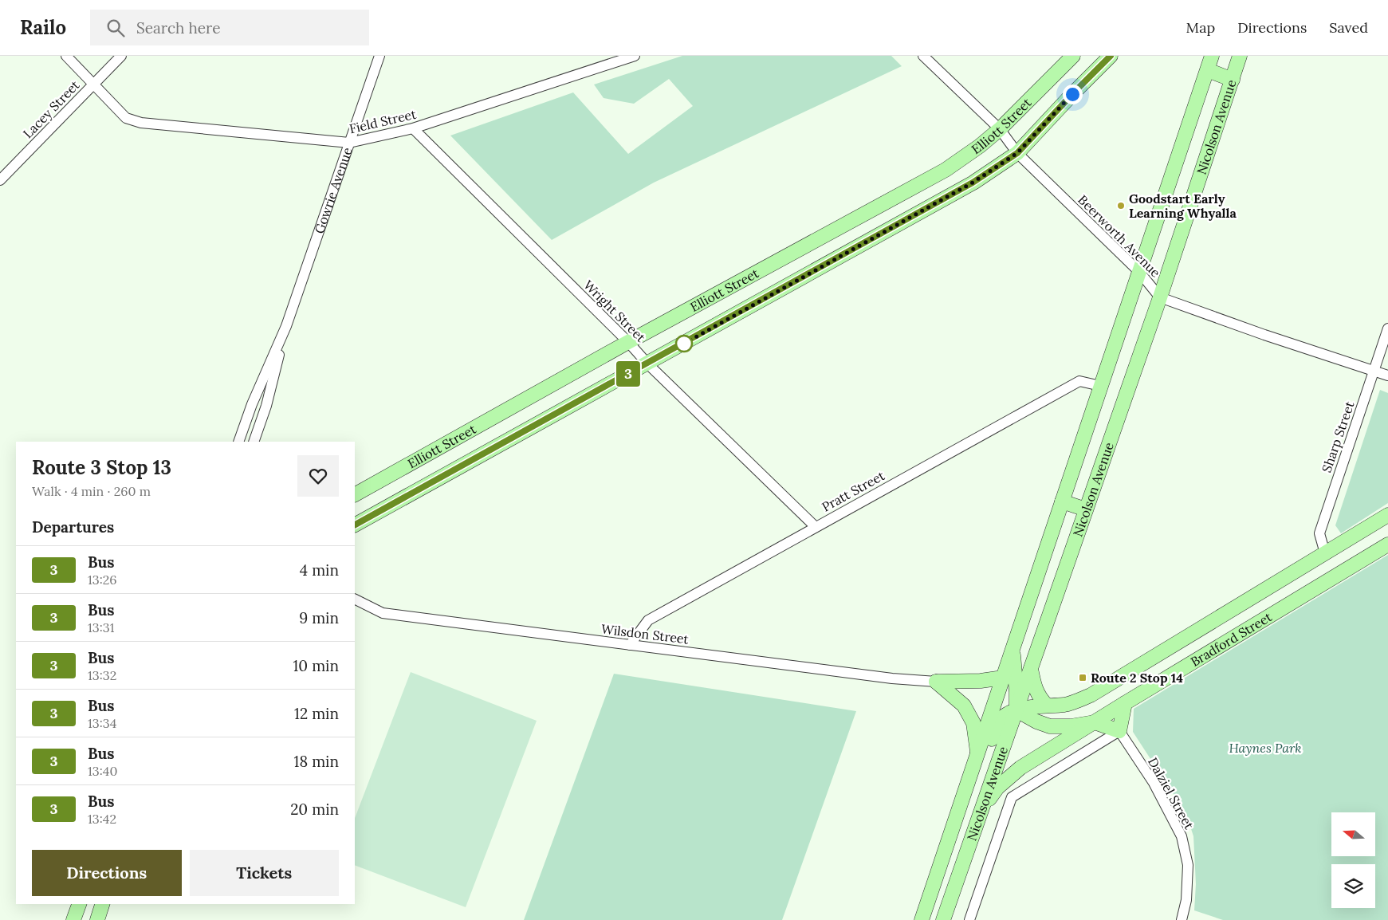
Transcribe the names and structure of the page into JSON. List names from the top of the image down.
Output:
{
  "streets": {
    "street": [
      "Lacey Street",
      "Field Street",
      "Elliott Street",
      "Nicolson Avenue",
      "Gowrie Avenue",
      "Beerworth Avenue",
      "Wright Street",
      "Sharp Street",
      "Pratt Street",
      "Wilsdon Street",
      "Bradford Street",
      "Dalziel Street"
    ]
  },
  "crossings": [
    ["Lacey Street", "Field Street"],
    ["Field Street", "Gowrie Avenue"],
    ["Field Street", "Wright Street"],
    ["Elliott Street", "Beerworth Avenue"],
    ["Elliott Street", "Wright Street"],
    ["Nicolson Avenue", "Beerworth Avenue"],
    ["Nicolson Avenue", "Pratt Street"],
    ["Nicolson Avenue", "Bradford Street"],
    ["Nicolson Avenue", "Dalziel Street"],
    ["Beerworth Avenue", "Sharp Street"],
    ["Wright Street", "Pratt Street"],
    ["Sharp Street", "Bradford Street"],
    ["Pratt Street", "Wilsdon Street"]
  ],
  "parks": ["Haynes Park"],
  "places": {
    "other": ["Goodstart Early Learning Whyalla"],
    "transit": ["Route 2 Stop 14"]
  },
  "lines": ["bus line 3"],
  "north": "left",
  "page": {
    "header": "Railo",
    "search": "Search here",
    "nav": ["Map", "Directions", "Saved"],
    "on_map": "3",
    "heading": [
      ["Route 3 Stop 13", "Walk · 4 min · 260 m"],
      "Departures"
    ],
    "list": [
      {
        "mark": "3",
        "name": "Bus",
        "note": "13:26",
        "value": "4 min"
      },
      {
        "mark": "3",
        "name": "Bus",
        "note": "13:31",
        "value": "9 min"
      },
      {
        "mark": "3",
        "name": "Bus",
        "note": "13:32",
        "value": "10 min"
      },
      {
        "mark": "3",
        "name": "Bus",
        "note": "13:34",
        "value": "12 min"
      },
      {
        "mark": "3",
        "name": "Bus",
        "note": "13:40",
        "value": "18 min"
      },
      {
        "mark": "3",
        "name": "Bus",
        "note": "13:42",
        "value": "20 min"
      }
    ],
    "buttons": ["Directions", "Tickets"]
  }
}
